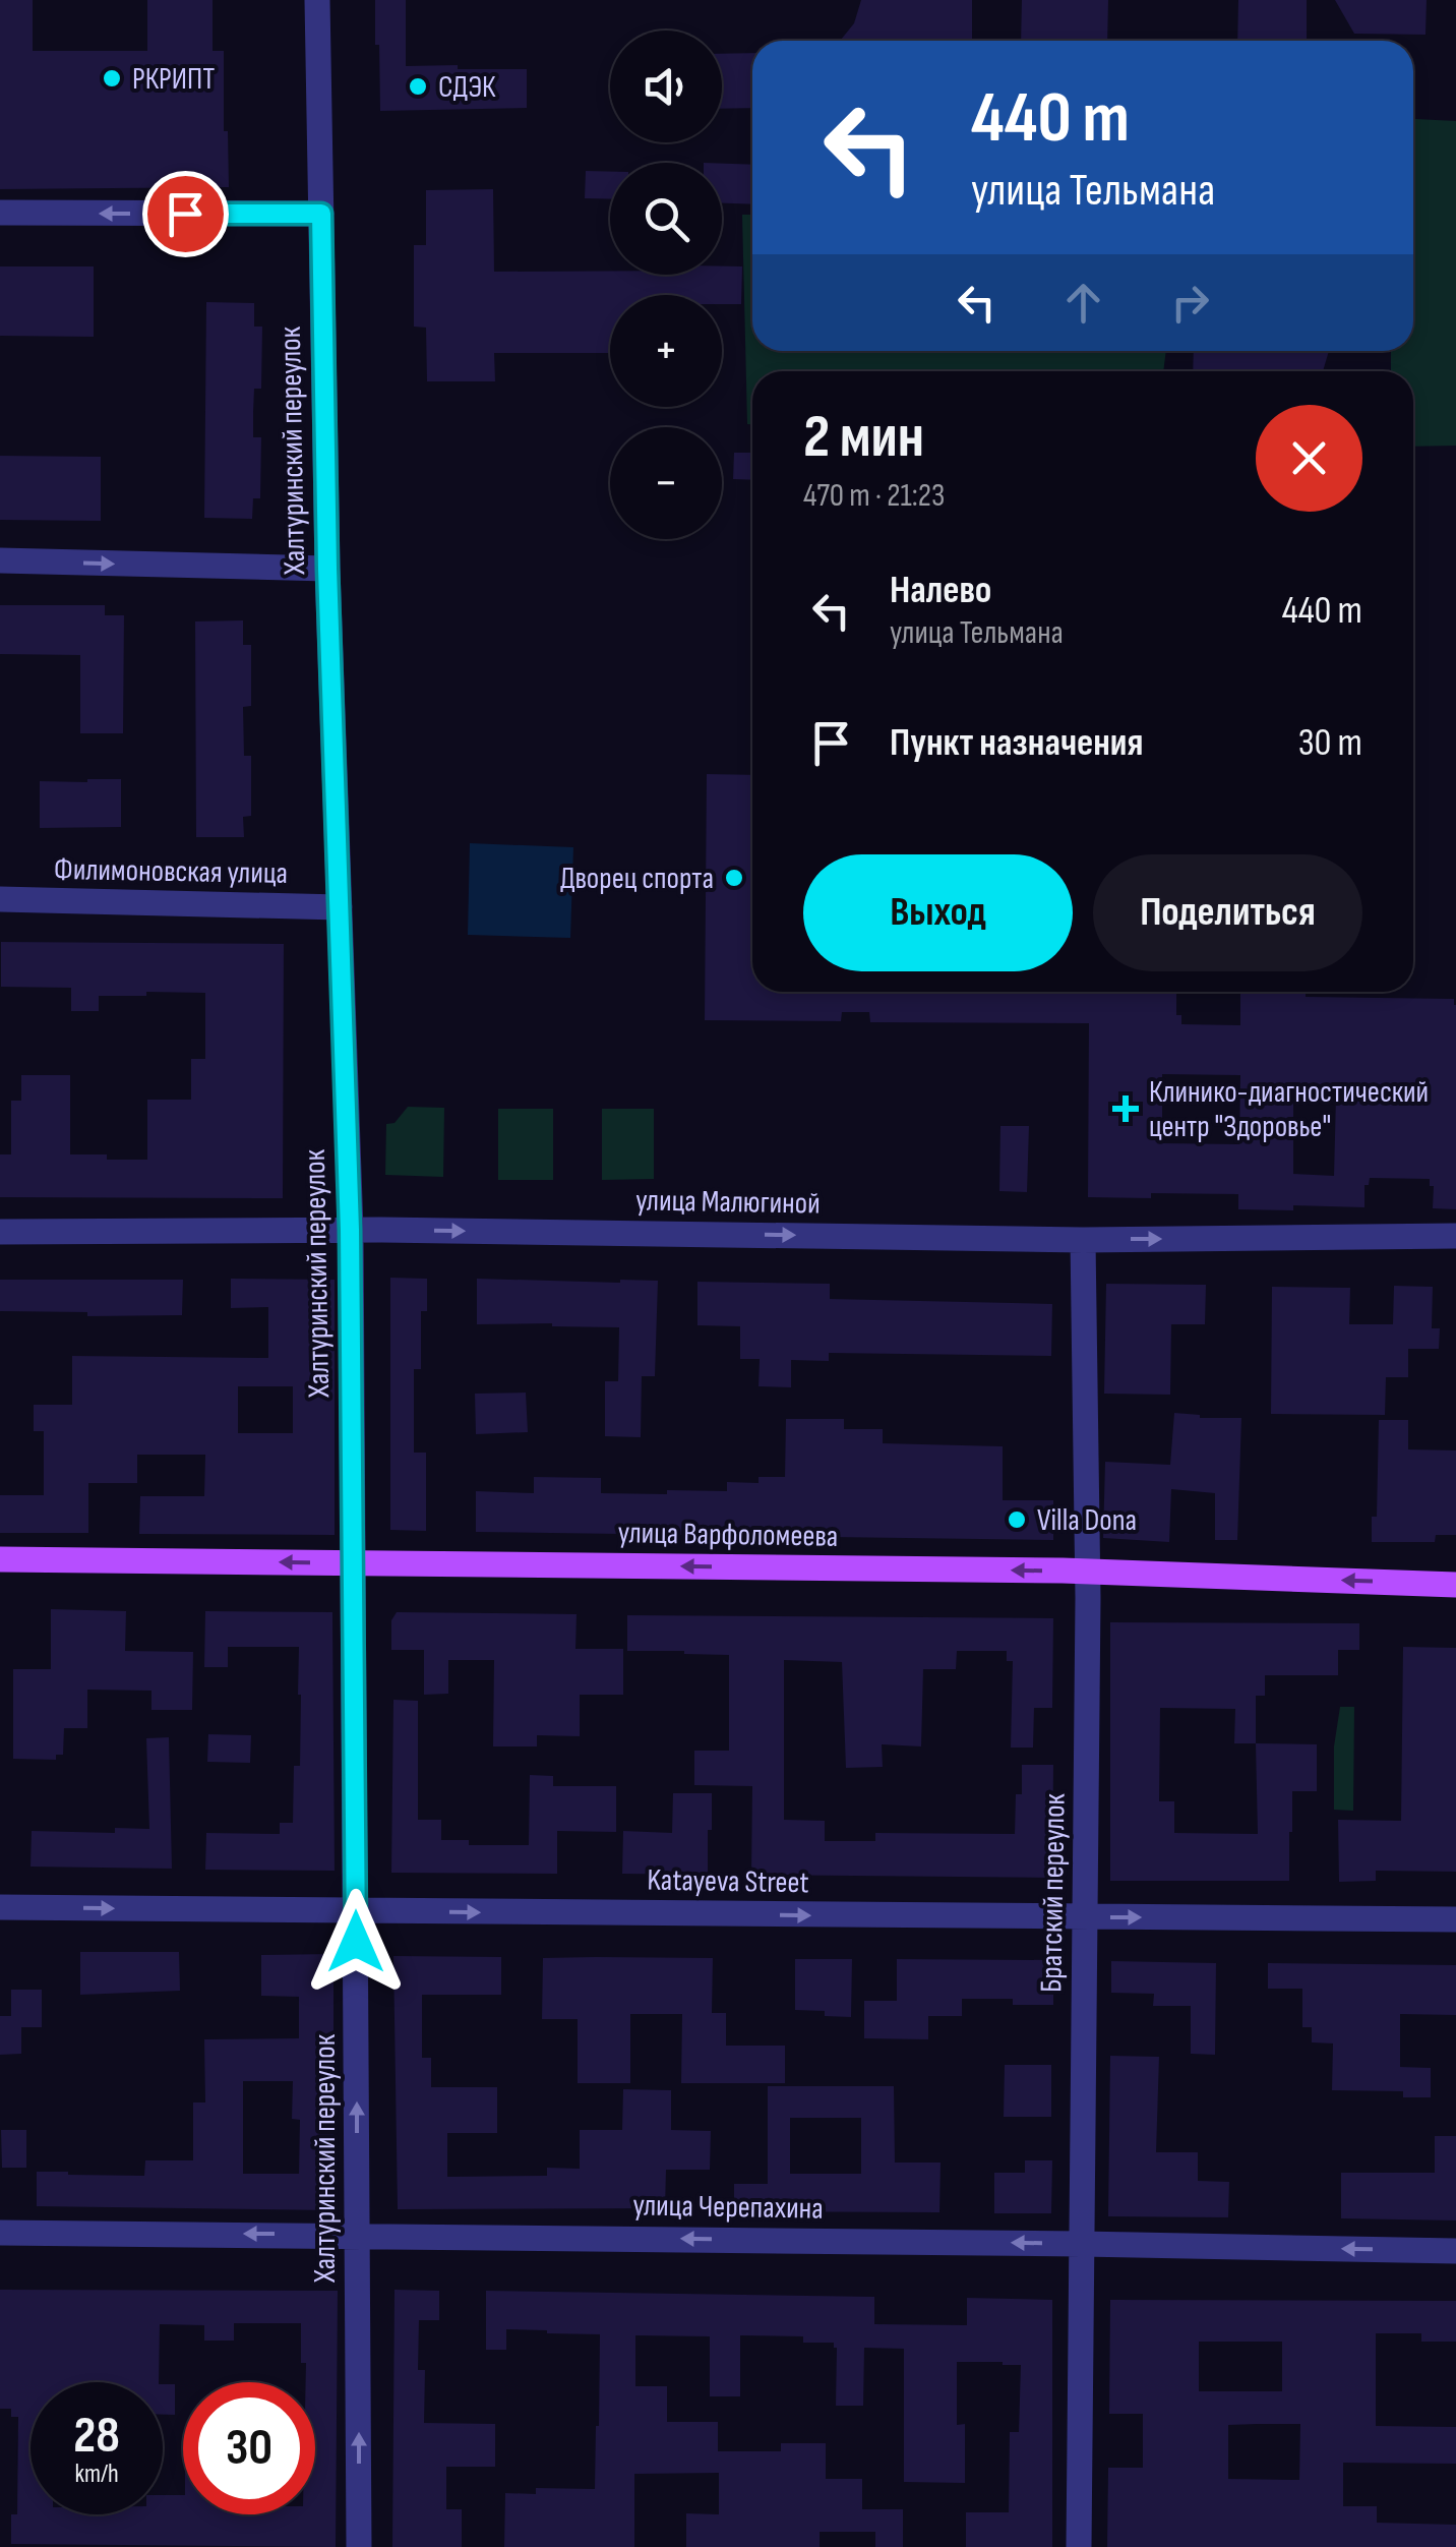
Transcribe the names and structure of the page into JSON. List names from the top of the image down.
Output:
{
  "streets": {
    "main road": ["улица Варфоломеева"],
    "street": [
      "Халтуринский переулок",
      "Филимоновская улица",
      "улица Малюгиной",
      "Katayeva Street",
      "Братский переулок",
      "улица Черепахина"
    ]
  },
  "crossings": [
    ["Халтуринский переулок", "Филимоновская улица"],
    ["Халтуринский переулок", "улица Малюгиной"],
    ["Халтуринский переулок", "улица Варфоломеева"],
    ["Халтуринский переулок", "Katayeva Street"],
    ["Халтуринский переулок", "улица Черепахина"],
    ["улица Малюгиной", "Братский переулок"],
    ["улица Варфоломеева", "Братский переулок"],
    ["Katayeva Street", "Братский переулок"],
    ["Братский переулок", "улица Черепахина"]
  ],
  "one_way": [
    "улица Малюгиной",
    "улица Варфоломеева",
    "Katayeva Street",
    "улица Черепахина"
  ],
  "places": {
    "other": [
      "РКРИПТ",
      "СДЭК",
      "Дворец спорта",
      "Villa Dona"
    ],
    "health": ["Клинико-диагностический центр \"Здоровье\""]
  },
  "page": {
    "map_buttons": ["+", "−"],
    "turn": ["440 m", "улица Тельмана"],
    "heading": ["2 мин", "470 m · 21:23"],
    "list": [
      {
        "name": "Налево",
        "note": "улица Тельмана",
        "value": "440 m"
      },
      {
        "name": "Пункт назначения",
        "value": "30 m"
      }
    ],
    "buttons": ["Выход", "Поделиться"],
    "speed": "28 km/h",
    "limit": "30"
  }
}
